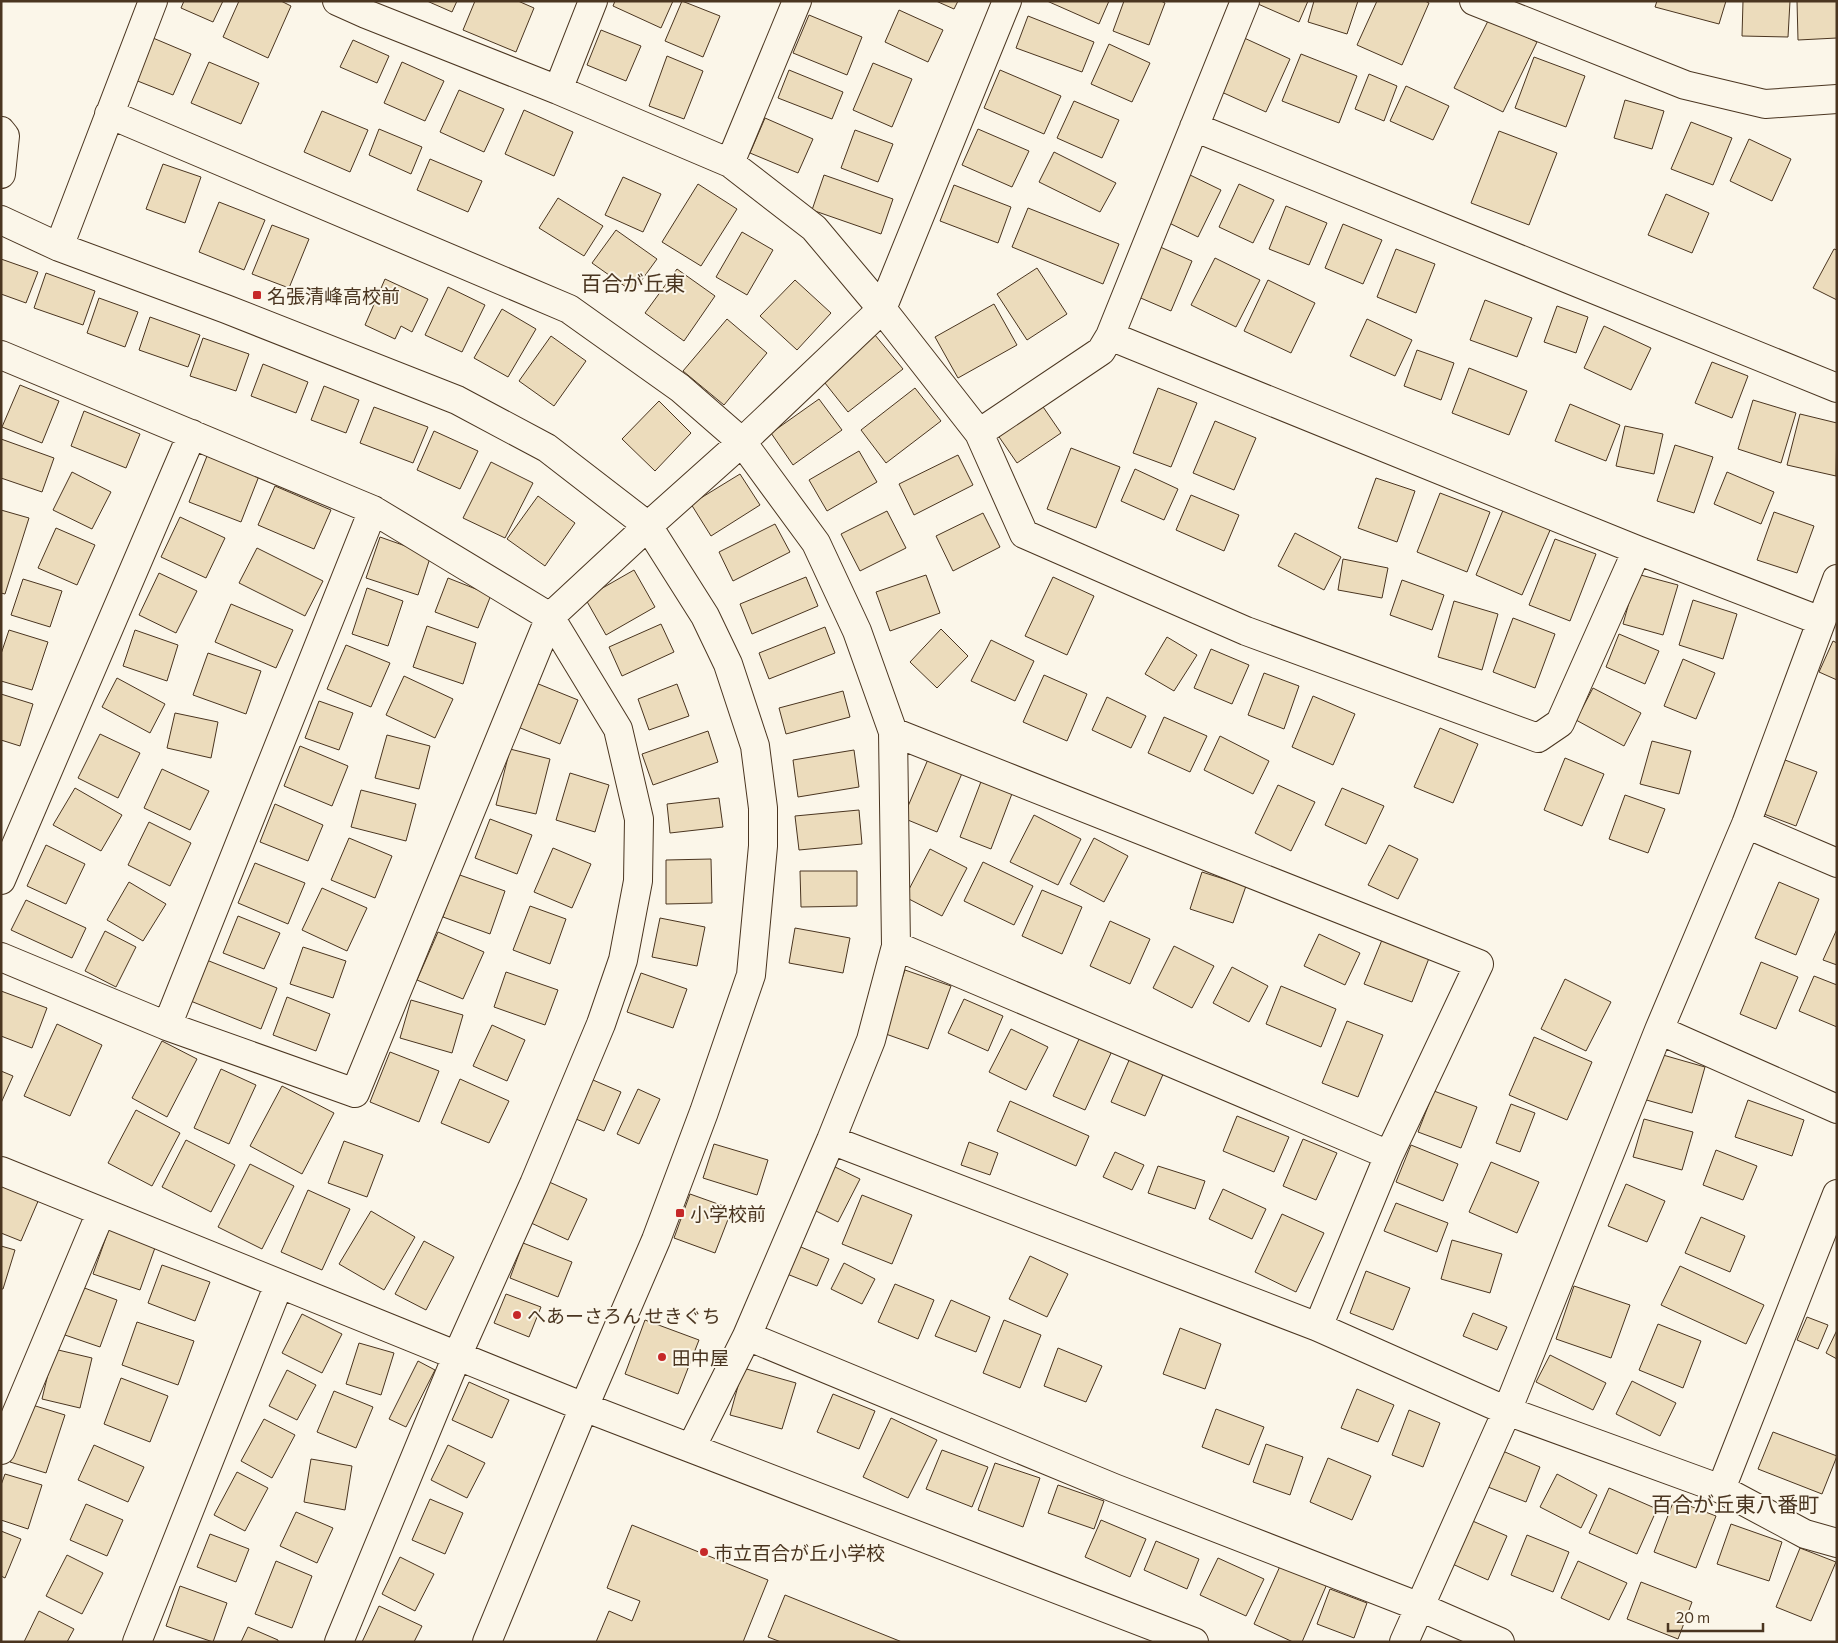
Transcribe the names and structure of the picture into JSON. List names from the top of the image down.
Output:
{
  "districts": ["百合が丘東", "百合が丘東八番町"],
  "places": {
    "transit": ["名張清峰高校前", "小学校前"],
    "other": ["へあーさろん せきぐち", "田中屋", "市立百合が丘小学校"]
  },
  "scale_bar": "20 m"
}
